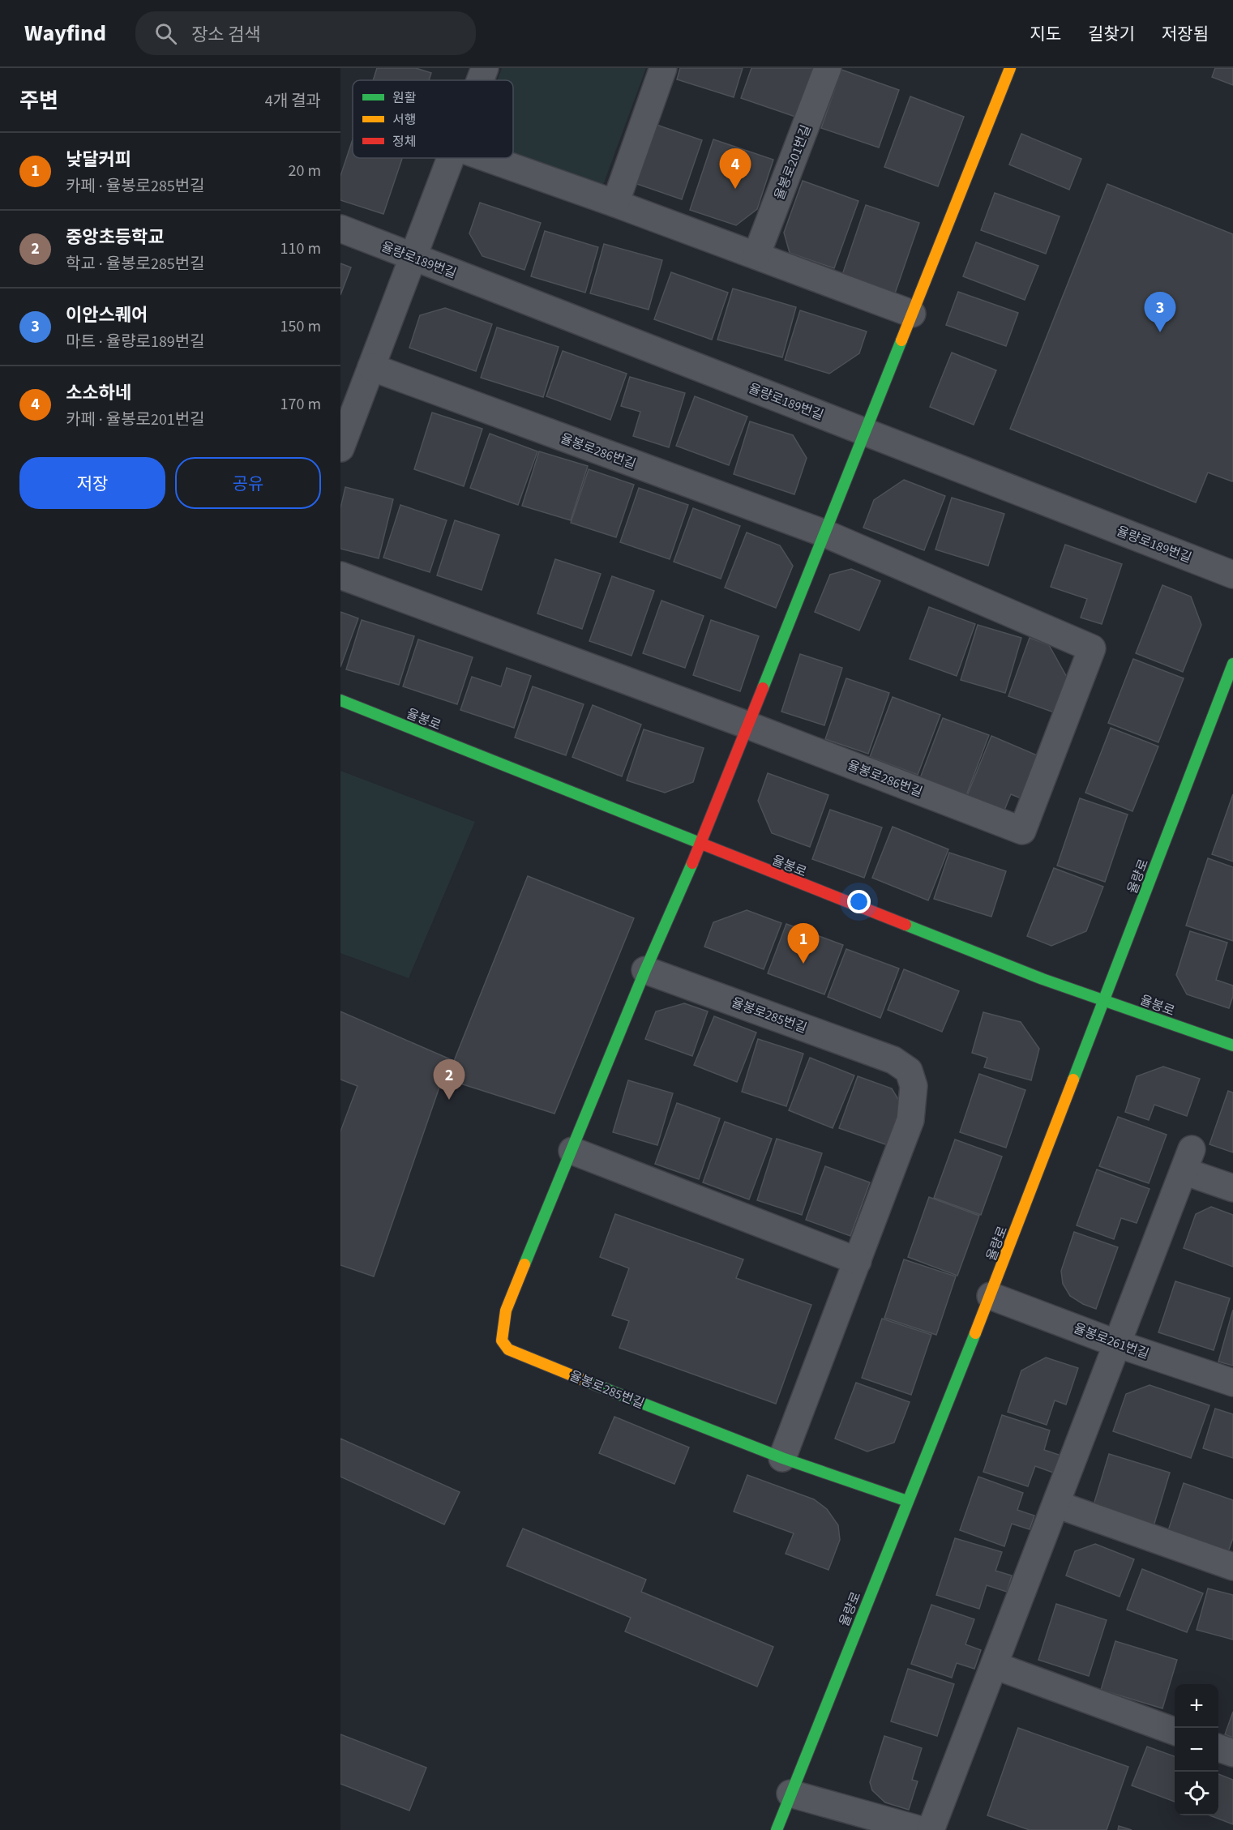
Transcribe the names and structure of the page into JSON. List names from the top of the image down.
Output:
{
  "streets": {
    "street": [
      "율봉로201번길",
      "율량로189번길",
      "율봉로286번길",
      "율봉로",
      "율량로",
      "율봉로285번길",
      "율봉로261번길"
    ]
  },
  "crossings": [
    ["율봉로", "율량로"],
    ["율봉로", "율봉로285번길"],
    ["율량로", "율봉로285번길"],
    ["율량로", "율봉로261번길"]
  ],
  "legend": ["원활", "서행", "정체"],
  "page": {
    "header": "Wayfind",
    "search": "장소 검색",
    "nav": ["지도", "길찾기", "저장됨"],
    "heading": ["주변", "4개 결과"],
    "list": [
      {
        "mark": "1",
        "name": "낮달커피",
        "note": "카페 · 율봉로285번길",
        "value": "20 m"
      },
      {
        "mark": "2",
        "name": "중앙초등학교",
        "note": "학교 · 율봉로285번길",
        "value": "110 m"
      },
      {
        "mark": "3",
        "name": "이안스퀘어",
        "note": "마트 · 율량로189번길",
        "value": "150 m"
      },
      {
        "mark": "4",
        "name": "소소하네",
        "note": "카페 · 율봉로201번길",
        "value": "170 m"
      }
    ],
    "pins": [
      "4",
      "3",
      "1",
      "2"
    ],
    "buttons": ["저장", "공유"],
    "map_buttons": ["+", "−"]
  }
}
